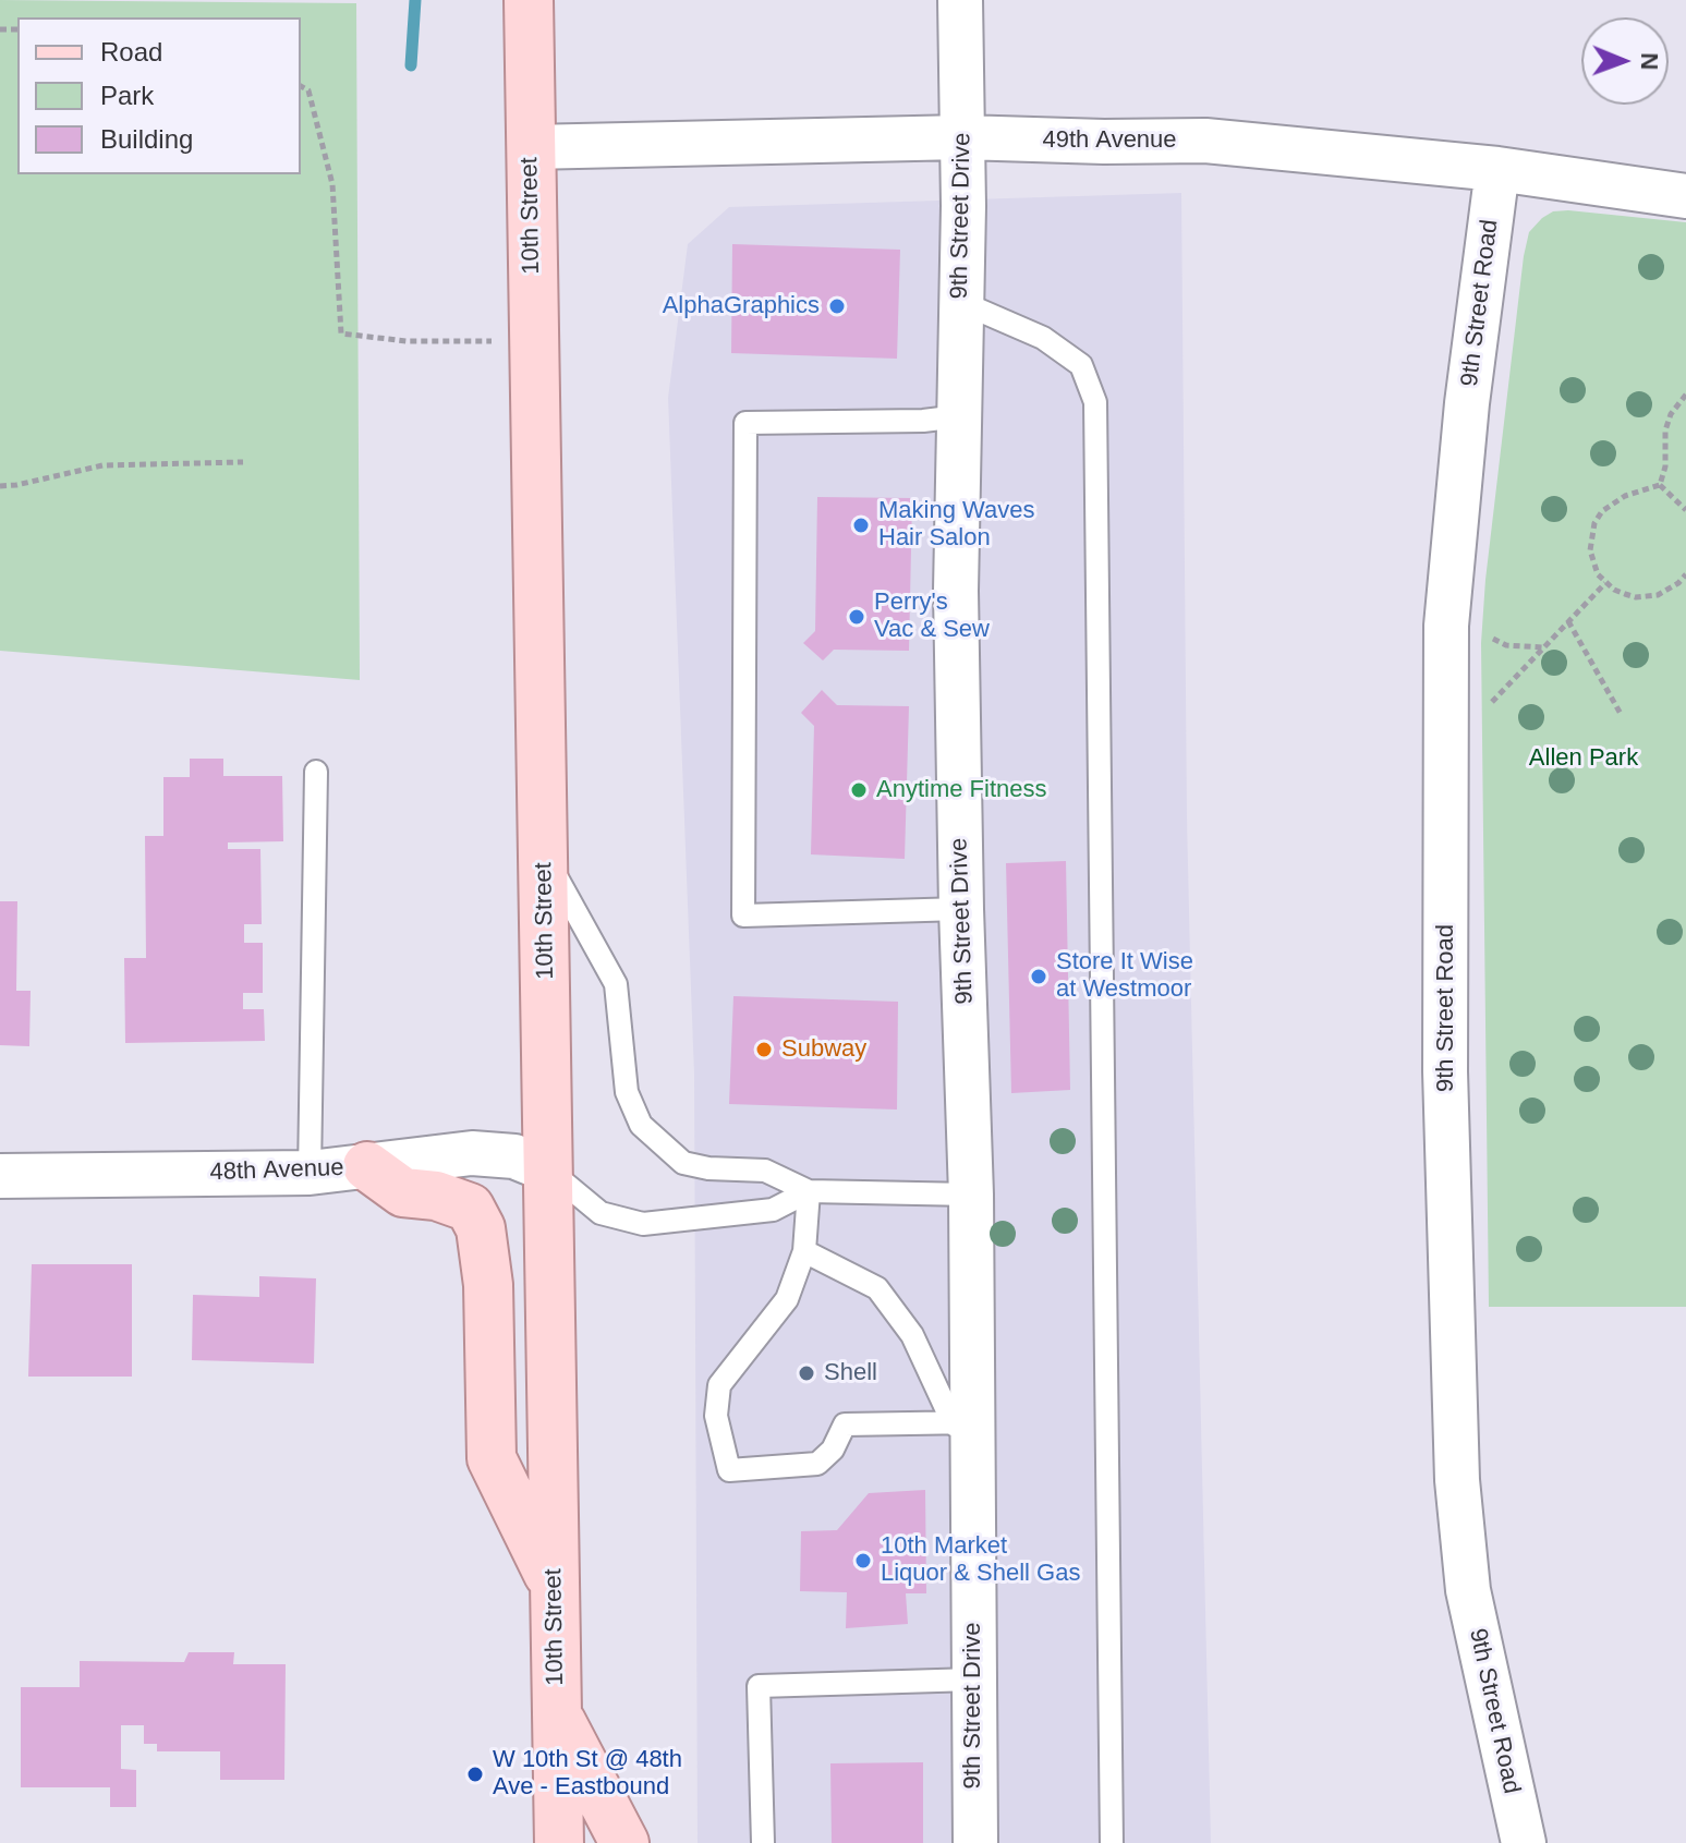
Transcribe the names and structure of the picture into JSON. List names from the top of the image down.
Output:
{
  "streets": {
    "main road": ["10th Street"],
    "street": [
      "49th Avenue",
      "9th Street Drive",
      "9th Street Road",
      "48th Avenue"
    ]
  },
  "crossings": [
    ["49th Avenue", "10th Street"],
    ["49th Avenue", "9th Street Drive"],
    ["49th Avenue", "9th Street Road"],
    ["10th Street", "48th Avenue"]
  ],
  "parks": ["Allen Park"],
  "places": [
    "AlphaGraphics",
    "Making Waves Hair Salon",
    "Perry's Vac & Sew",
    "Anytime Fitness",
    "Store It Wise at Westmoor",
    "Subway",
    "Shell",
    "10th Market Liquor & Shell Gas",
    "W 10th St @ 48th Ave - Eastbound"
  ],
  "legend": ["Road", "Park", "Building"],
  "north": "right"
}
